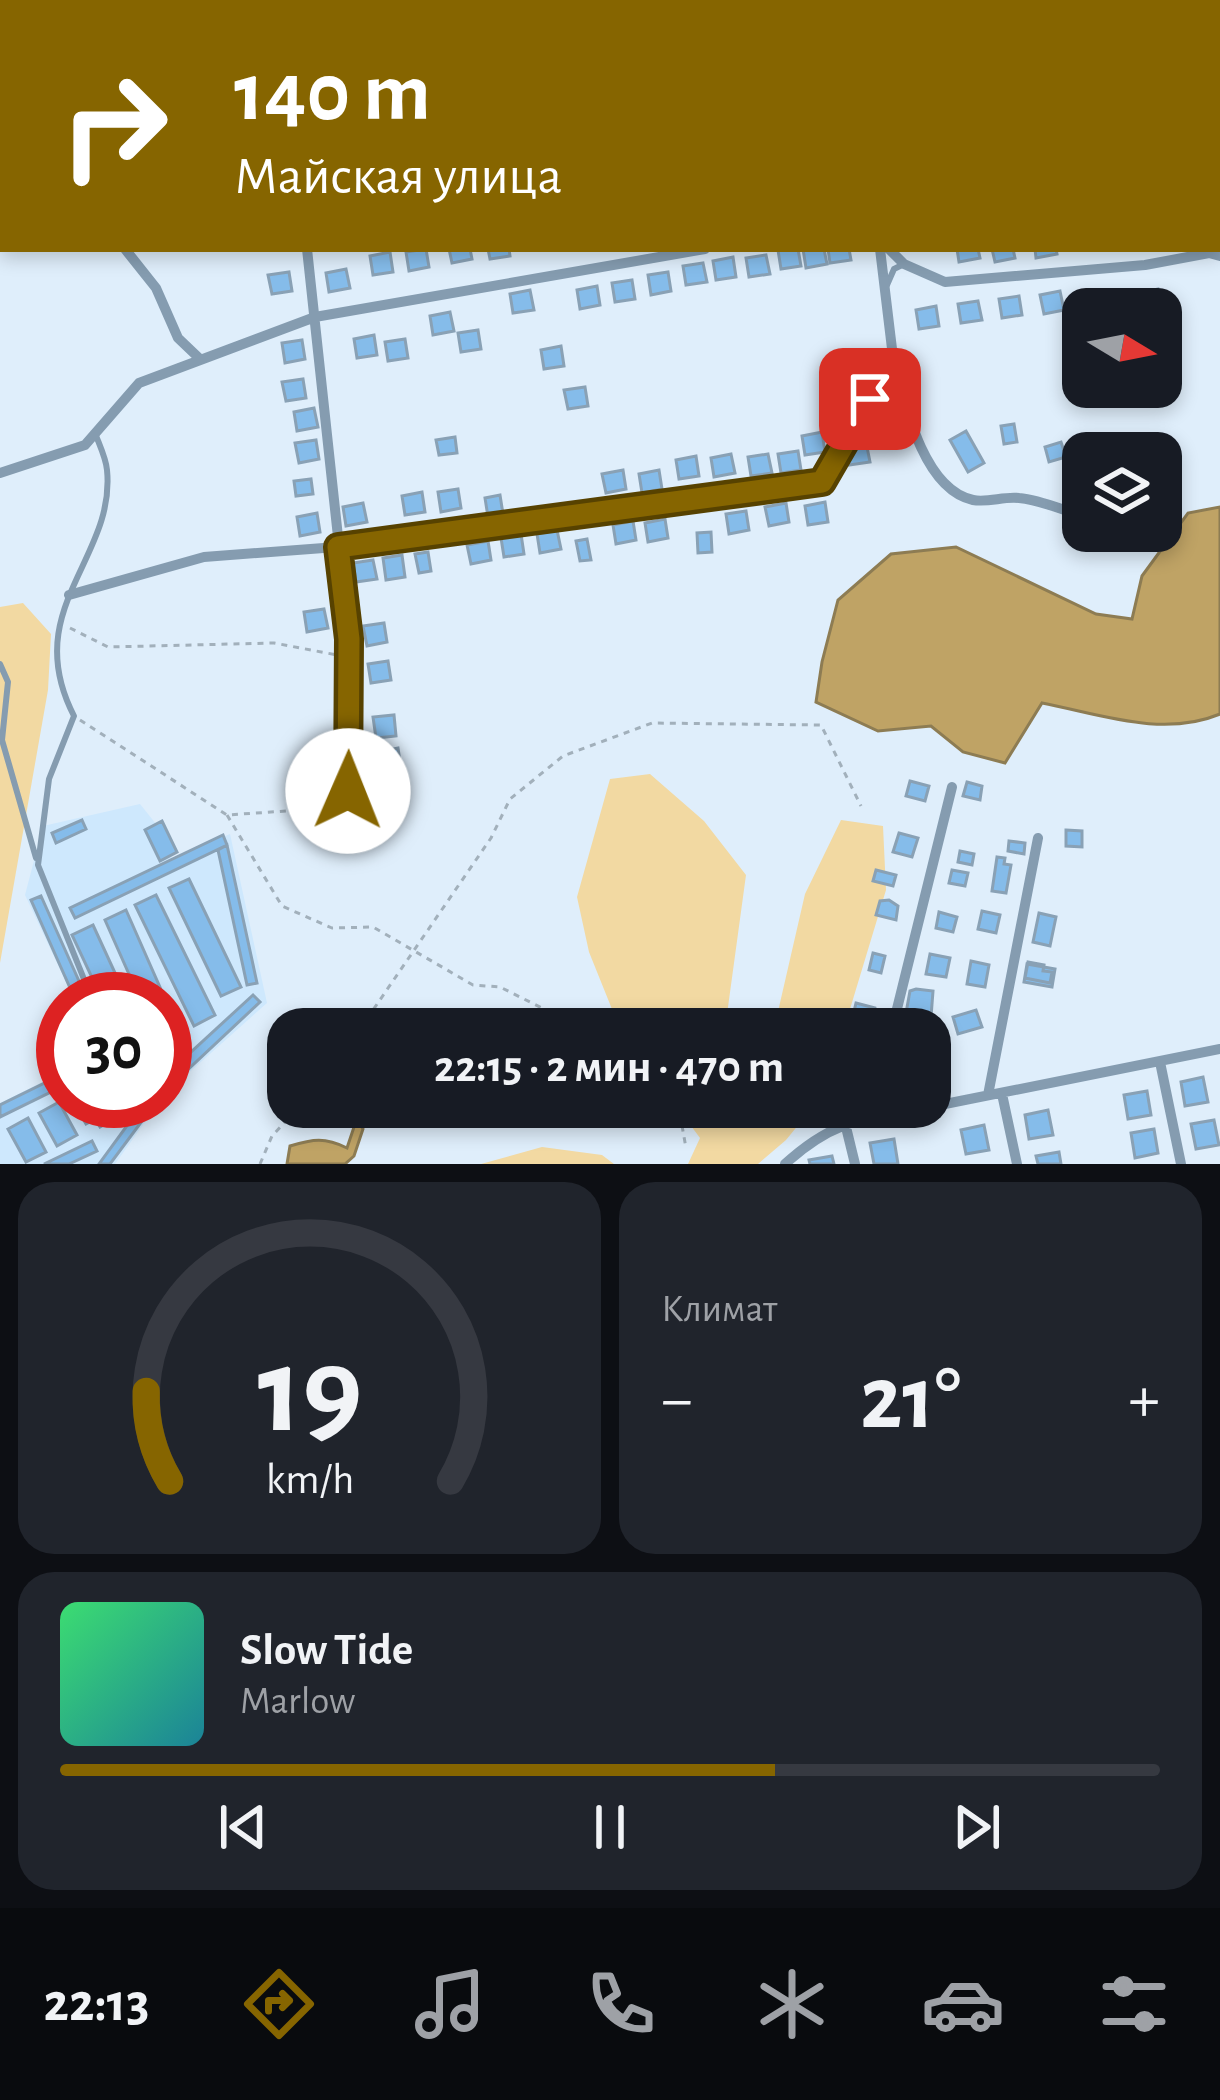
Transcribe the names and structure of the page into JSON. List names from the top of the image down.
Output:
{
  "north": "right",
  "page": {
    "turn": ["140 m", "Майская улица"],
    "limit": "30",
    "trip": "22:15 · 2 мин · 470 m",
    "tile": "Климат",
    "heat": ["−", "21°", "+"],
    "song": ["Slow Tide", "Marlow"],
    "tabs": "22:13",
    "gauge": ["19", "km/h"]
  }
}
